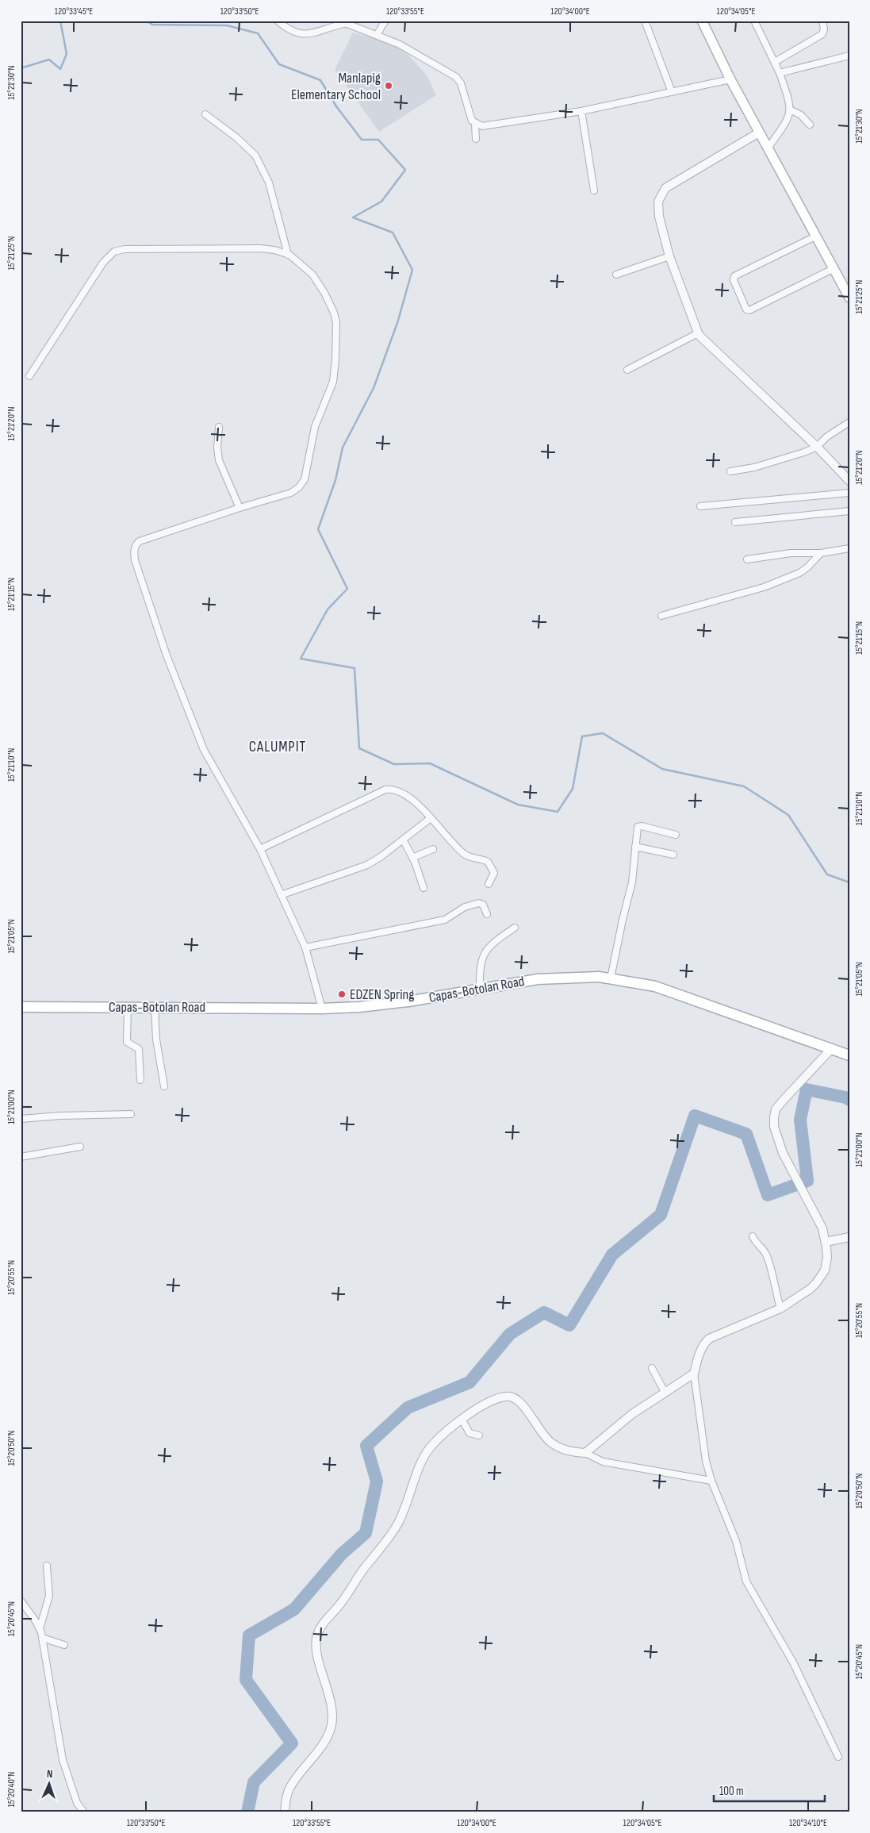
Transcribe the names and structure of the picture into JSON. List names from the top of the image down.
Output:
{
  "streets": {
    "main road": ["Capas-Botolan Road"]
  },
  "districts": ["CALUMPIT"],
  "places": ["Manlapig Elementary School", "EDZEN Spring"],
  "scale_bar": "100 m",
  "north": "top",
  "coordinates": [
    "120°33'45\"E",
    "120°33'50\"E",
    "120°33'55\"E",
    "120°34'00\"E",
    "120°34'05\"E",
    "15°21'30\"N",
    "15°21'25\"N",
    "15°21'20\"N",
    "15°21'15\"N",
    "15°21'10\"N",
    "15°21'05\"N",
    "15°21'00\"N",
    "15°20'55\"N",
    "15°20'50\"N",
    "15°20'45\"N",
    "15°20'40\"N",
    "120°34'10\"E"
  ]
}
